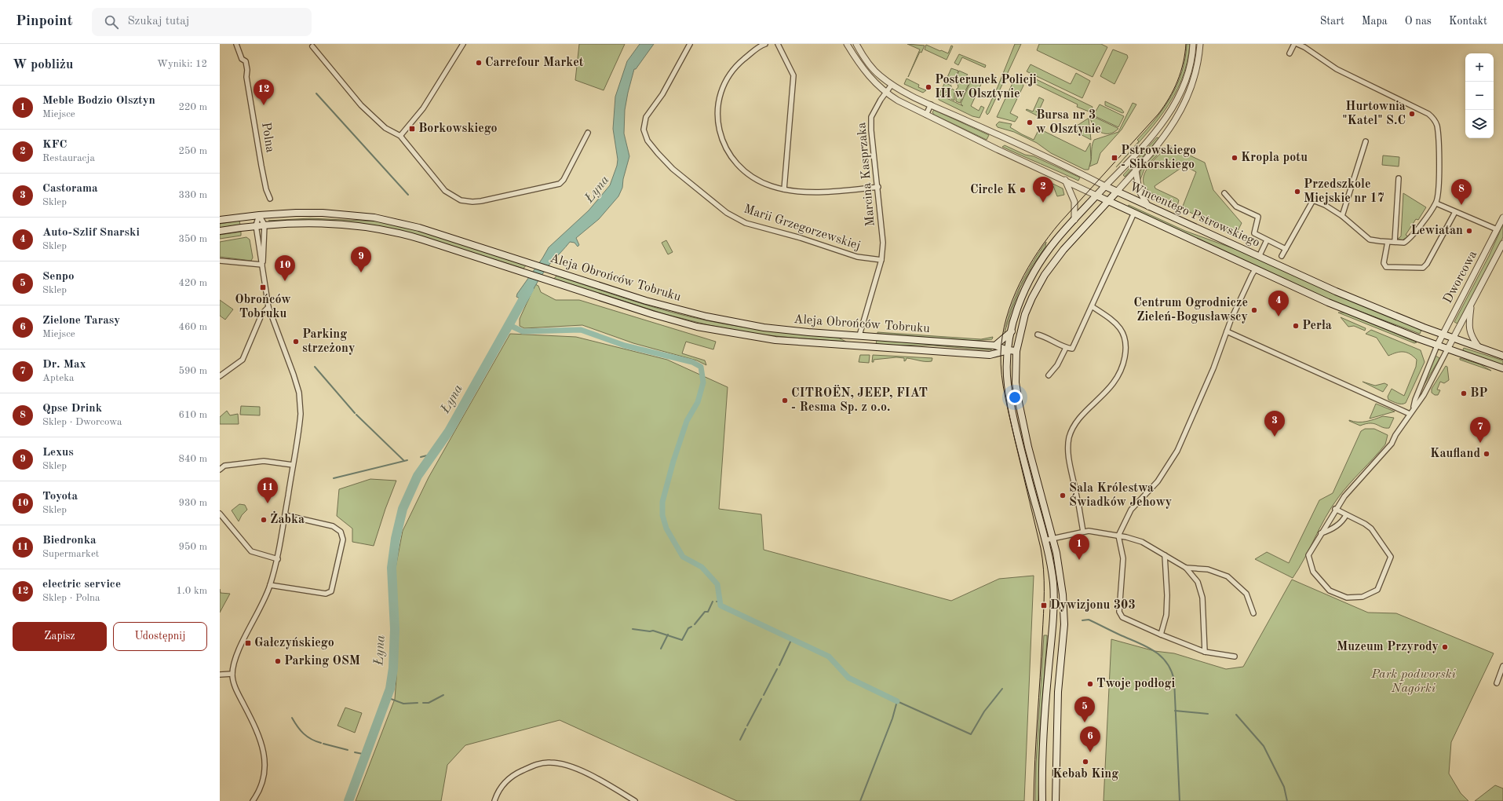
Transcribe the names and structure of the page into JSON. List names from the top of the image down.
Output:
{
  "streets": {
    "main road": ["Wincentego Pstrowskiego", "Aleja Obrońców Tobruku"],
    "street": [
      "Polna",
      "Marcina Kasprzaka",
      "Marii Grzegorzewskiej",
      "Dworcowa"
    ]
  },
  "crossings": [
    ["Marcina Kasprzaka", "Wincentego Pstrowskiego"],
    ["Marcina Kasprzaka", "Marii Grzegorzewskiej"],
    ["Marcina Kasprzaka", "Aleja Obrońców Tobruku"],
    ["Wincentego Pstrowskiego", "Dworcowa"]
  ],
  "water": ["Łyna"],
  "parks": ["Park podworski Nagórki"],
  "places": {
    "other": [
      "Carrefour Market",
      "Posterunek Policji III w Olsztynie",
      "Hurtownia \"Katel\" S.C",
      "Bursa nr 3 w Olsztynie",
      "Kropla potu",
      "Circle K",
      "Przedszkole Miejskie nr 17",
      "Lewiatan",
      "Centrum Ogrodnicze Zieleń-Bogusławscy",
      "Perła",
      "Parking strzeżony",
      "BP",
      "CITROËN, JEEP, FIAT - Resma Sp. z o.o.",
      "Kaufland",
      "Sala Królestwa Świadków Jehowy",
      "Żabka",
      "Muzeum Przyrody",
      "Parking OSM",
      "Twoje podłogi",
      "Kebab King"
    ],
    "transit": [
      "Borkowskiego",
      "Pstrowskiego - Sikorskiego",
      "Obrońców Tobruku",
      "Dywizjonu 303",
      "Gałczyńskiego"
    ]
  },
  "page": {
    "header": "Pinpoint",
    "search": "Szukaj tutaj",
    "nav": [
      "Start",
      "Mapa",
      "O nas",
      "Kontakt"
    ],
    "heading": ["W pobliżu", "Wyniki: 12"],
    "map_buttons": ["+", "−"],
    "pins": [
      "12",
      "2",
      "8",
      "9",
      "10",
      "4",
      "3",
      "7",
      "11",
      "1",
      "5",
      "6"
    ],
    "list": [
      {
        "mark": "1",
        "name": "Meble Bodzio Olsztyn",
        "note": "Miejsce",
        "value": "220 m"
      },
      {
        "mark": "2",
        "name": "KFC",
        "note": "Restauracja",
        "value": "250 m"
      },
      {
        "mark": "3",
        "name": "Castorama",
        "note": "Sklep",
        "value": "330 m"
      },
      {
        "mark": "4",
        "name": "Auto-Szlif Snarski",
        "note": "Sklep",
        "value": "350 m"
      },
      {
        "mark": "5",
        "name": "Senpo",
        "note": "Sklep",
        "value": "420 m"
      },
      {
        "mark": "6",
        "name": "Zielone Tarasy",
        "note": "Miejsce",
        "value": "460 m"
      },
      {
        "mark": "7",
        "name": "Dr. Max",
        "note": "Apteka",
        "value": "590 m"
      },
      {
        "mark": "8",
        "name": "Qpse Drink",
        "note": "Sklep · Dworcowa",
        "value": "610 m"
      },
      {
        "mark": "9",
        "name": "Lexus",
        "note": "Sklep",
        "value": "840 m"
      },
      {
        "mark": "10",
        "name": "Toyota",
        "note": "Sklep",
        "value": "930 m"
      },
      {
        "mark": "11",
        "name": "Biedronka",
        "note": "Supermarket",
        "value": "950 m"
      },
      {
        "mark": "12",
        "name": "electric service",
        "note": "Sklep · Polna",
        "value": "1.0 km"
      }
    ],
    "buttons": ["Zapisz", "Udostępnij"]
  }
}
